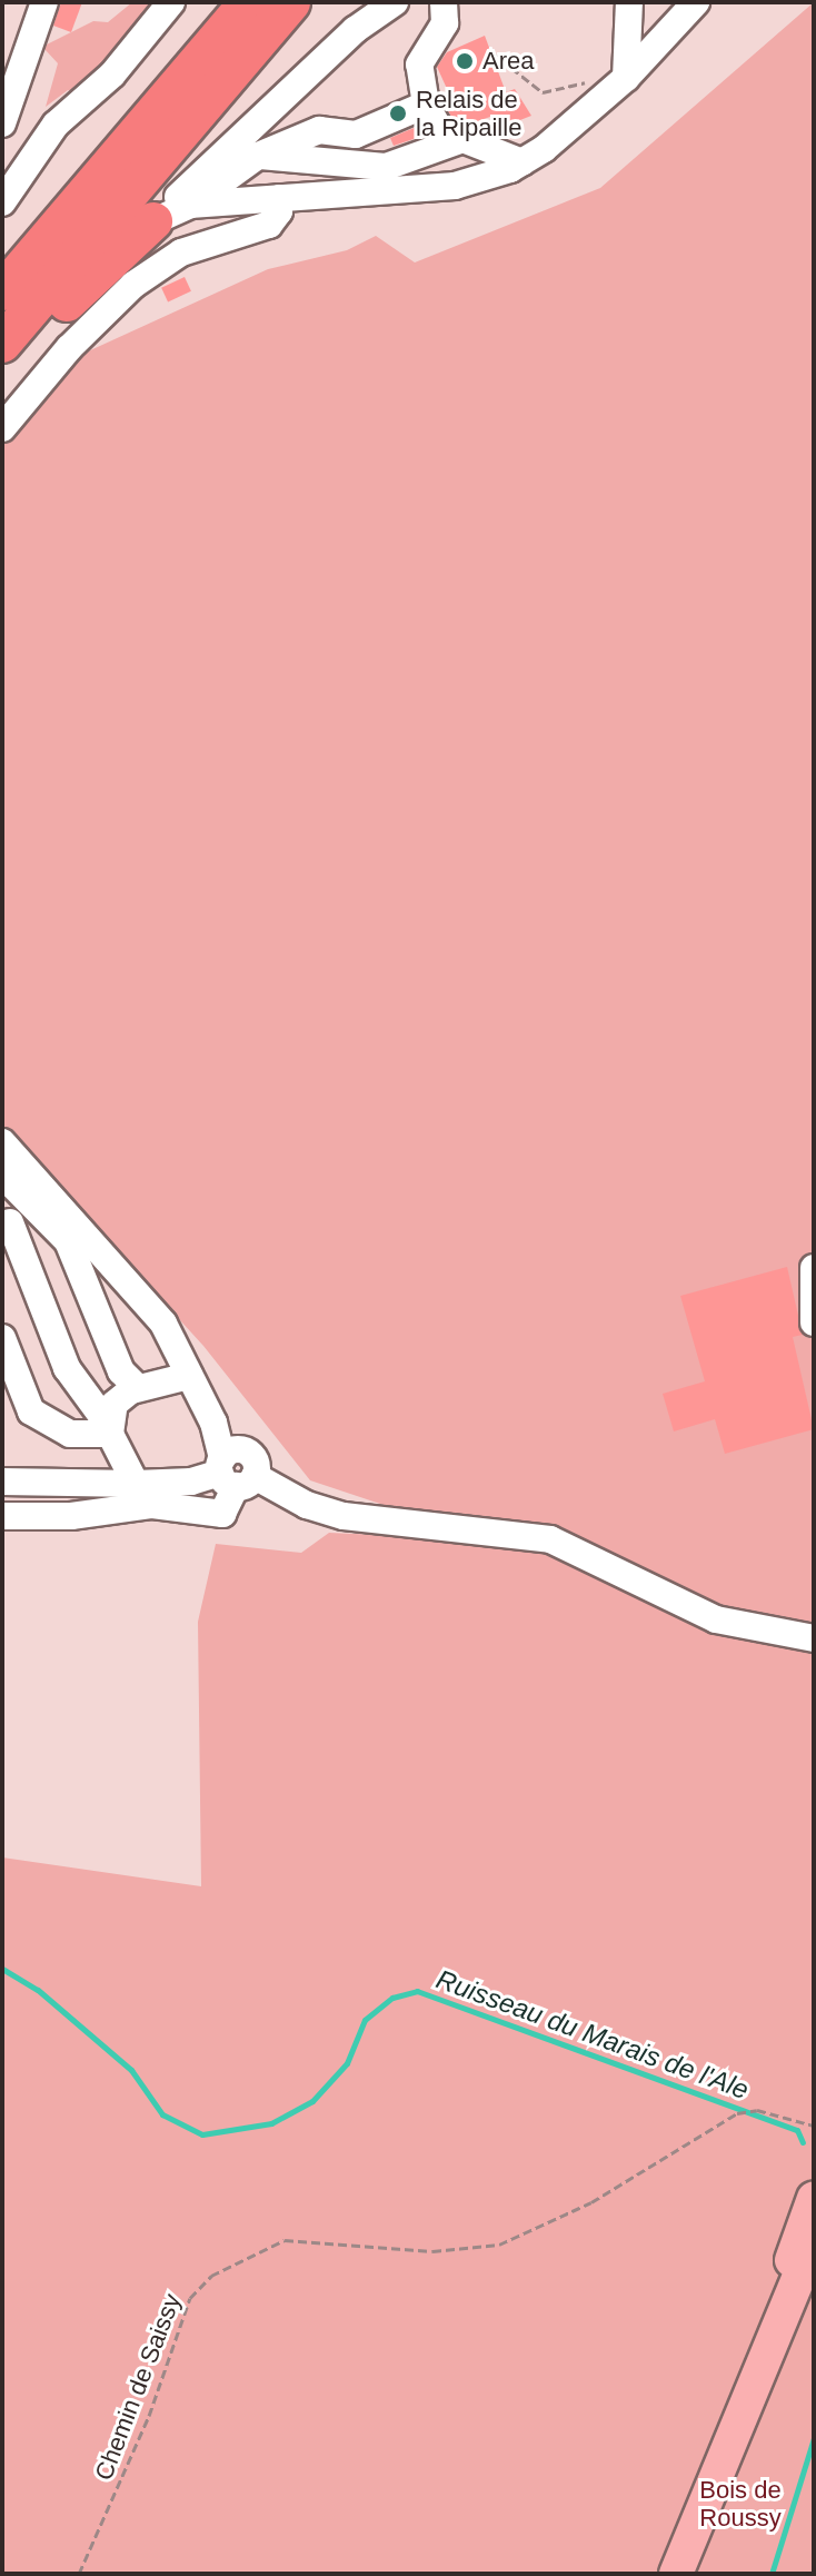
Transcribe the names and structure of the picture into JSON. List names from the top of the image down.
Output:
{
  "streets": {
    "path": ["Chemin de Saissy"]
  },
  "water": ["Ruisseau du Marais de l'Ale"],
  "parks": ["Bois de Roussy"],
  "places": ["Area", "Relais de la Ripaille"]
}
